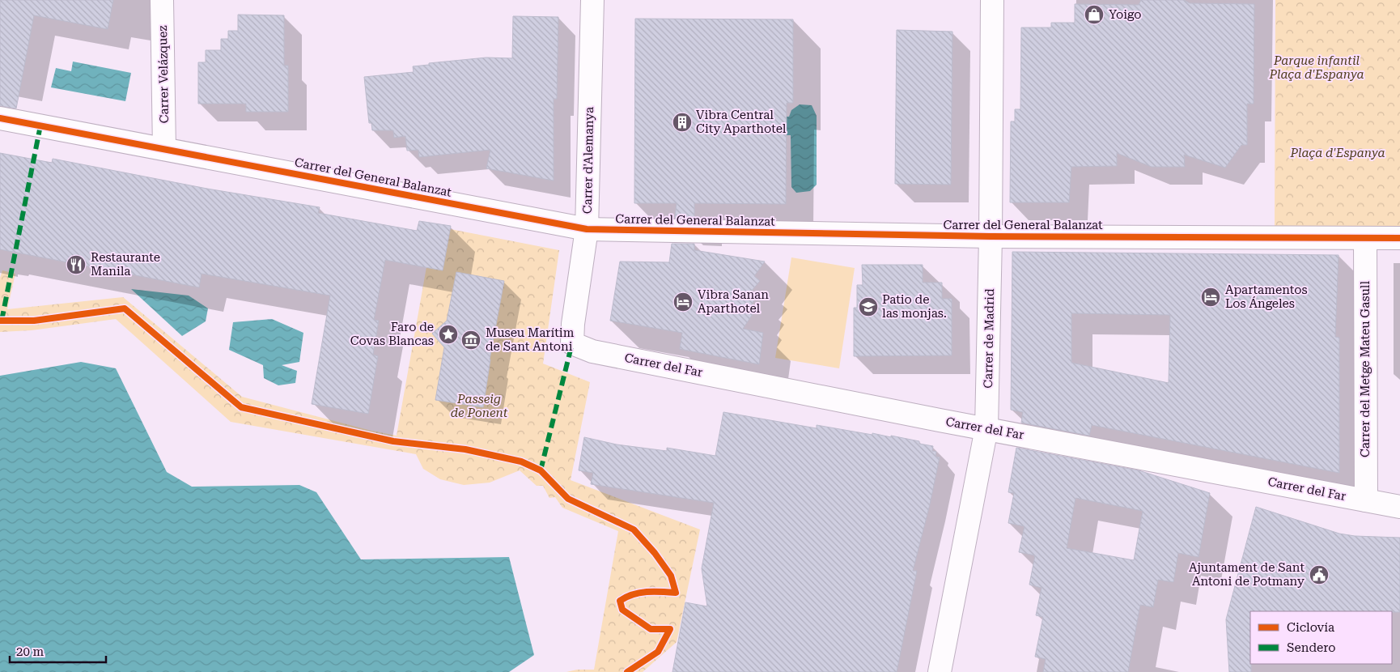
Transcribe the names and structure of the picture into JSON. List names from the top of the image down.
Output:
{
  "streets": {
    "street": [
      "Carrer Velázquez",
      "Carrer d'Alemanya",
      "Carrer del General Balanzat",
      "Carrer de Madrid",
      "Carrer del Far",
      "Carrer del Metge Mateu Gasull"
    ]
  },
  "crossings": [
    ["Carrer Velázquez", "Carrer del General Balanzat"],
    ["Carrer d'Alemanya", "Carrer del General Balanzat"],
    ["Carrer d'Alemanya", "Carrer del Far"],
    ["Carrer del General Balanzat", "Carrer de Madrid"],
    ["Carrer del General Balanzat", "Carrer del Metge Mateu Gasull"],
    ["Carrer de Madrid", "Carrer del Far"],
    ["Carrer del Far", "Carrer del Metge Mateu Gasull"]
  ],
  "parks": ["Parque infantil Plaça d'Espanya", "Plaça d'Espanya", "Passeig de Ponent"],
  "places": {
    "shop": ["Yoigo"],
    "building": ["Vibra Central City Aparthotel"],
    "restaurant": ["Restaurante Manila"],
    "hotel": ["Apartamentos Los Ángeles", "Vibra Sanan Aparthotel"],
    "school or university": ["Patio de las monjas."],
    "place": ["Faro de Covas Blancas"],
    "museum": ["Museu Marítim de Sant Antoni"],
    "public building": ["Ajuntament de Sant Antoni de Potmany"]
  },
  "legend": ["Ciclovía", "Sendero"],
  "scale_bar": "20 m"
}
